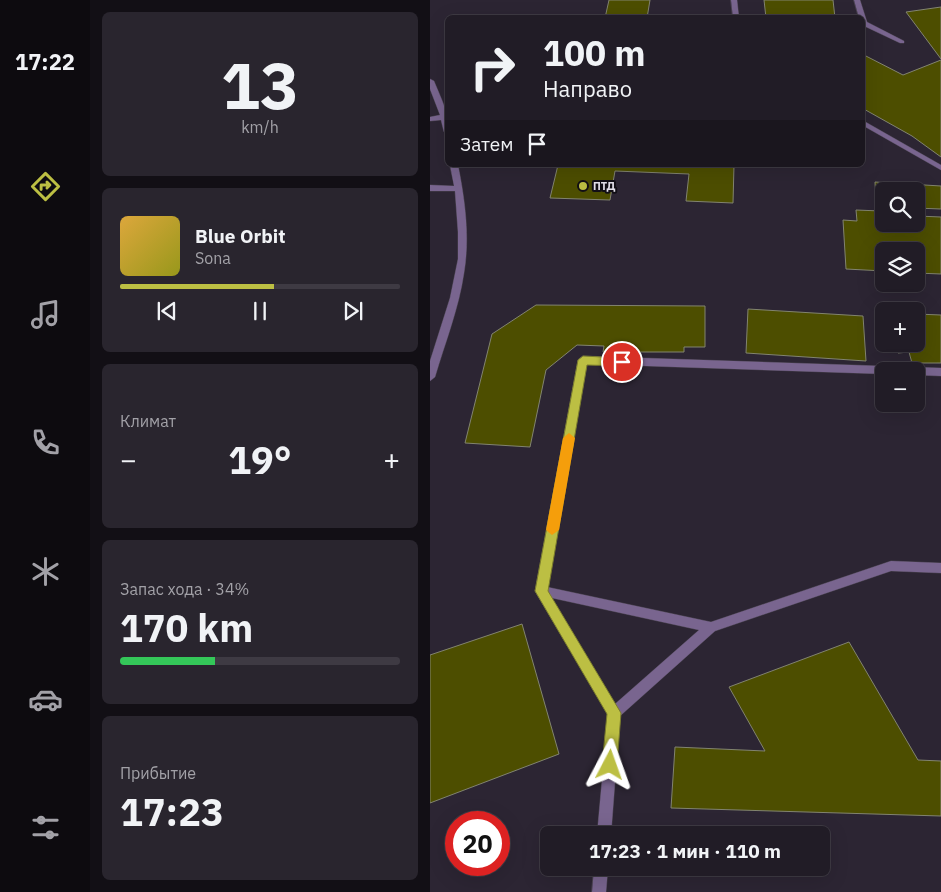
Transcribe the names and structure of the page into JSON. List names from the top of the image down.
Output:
{
  "places": ["ПТД"],
  "page": {
    "tabs": "17:22",
    "tile": [
      ["13", "km/h"],
      "Климат",
      ["Запас хода · 34%", "170 km"],
      ["Прибытие", "17:23"]
    ],
    "turn": ["100 m", "Направо"],
    "then": "Затем",
    "map_buttons": ["+", "−"],
    "song": ["Blue Orbit", "Sona"],
    "heat": ["−", "19°", "+"],
    "limit": "20",
    "trip": "17:23 · 1 мин · 110 m"
  }
}
